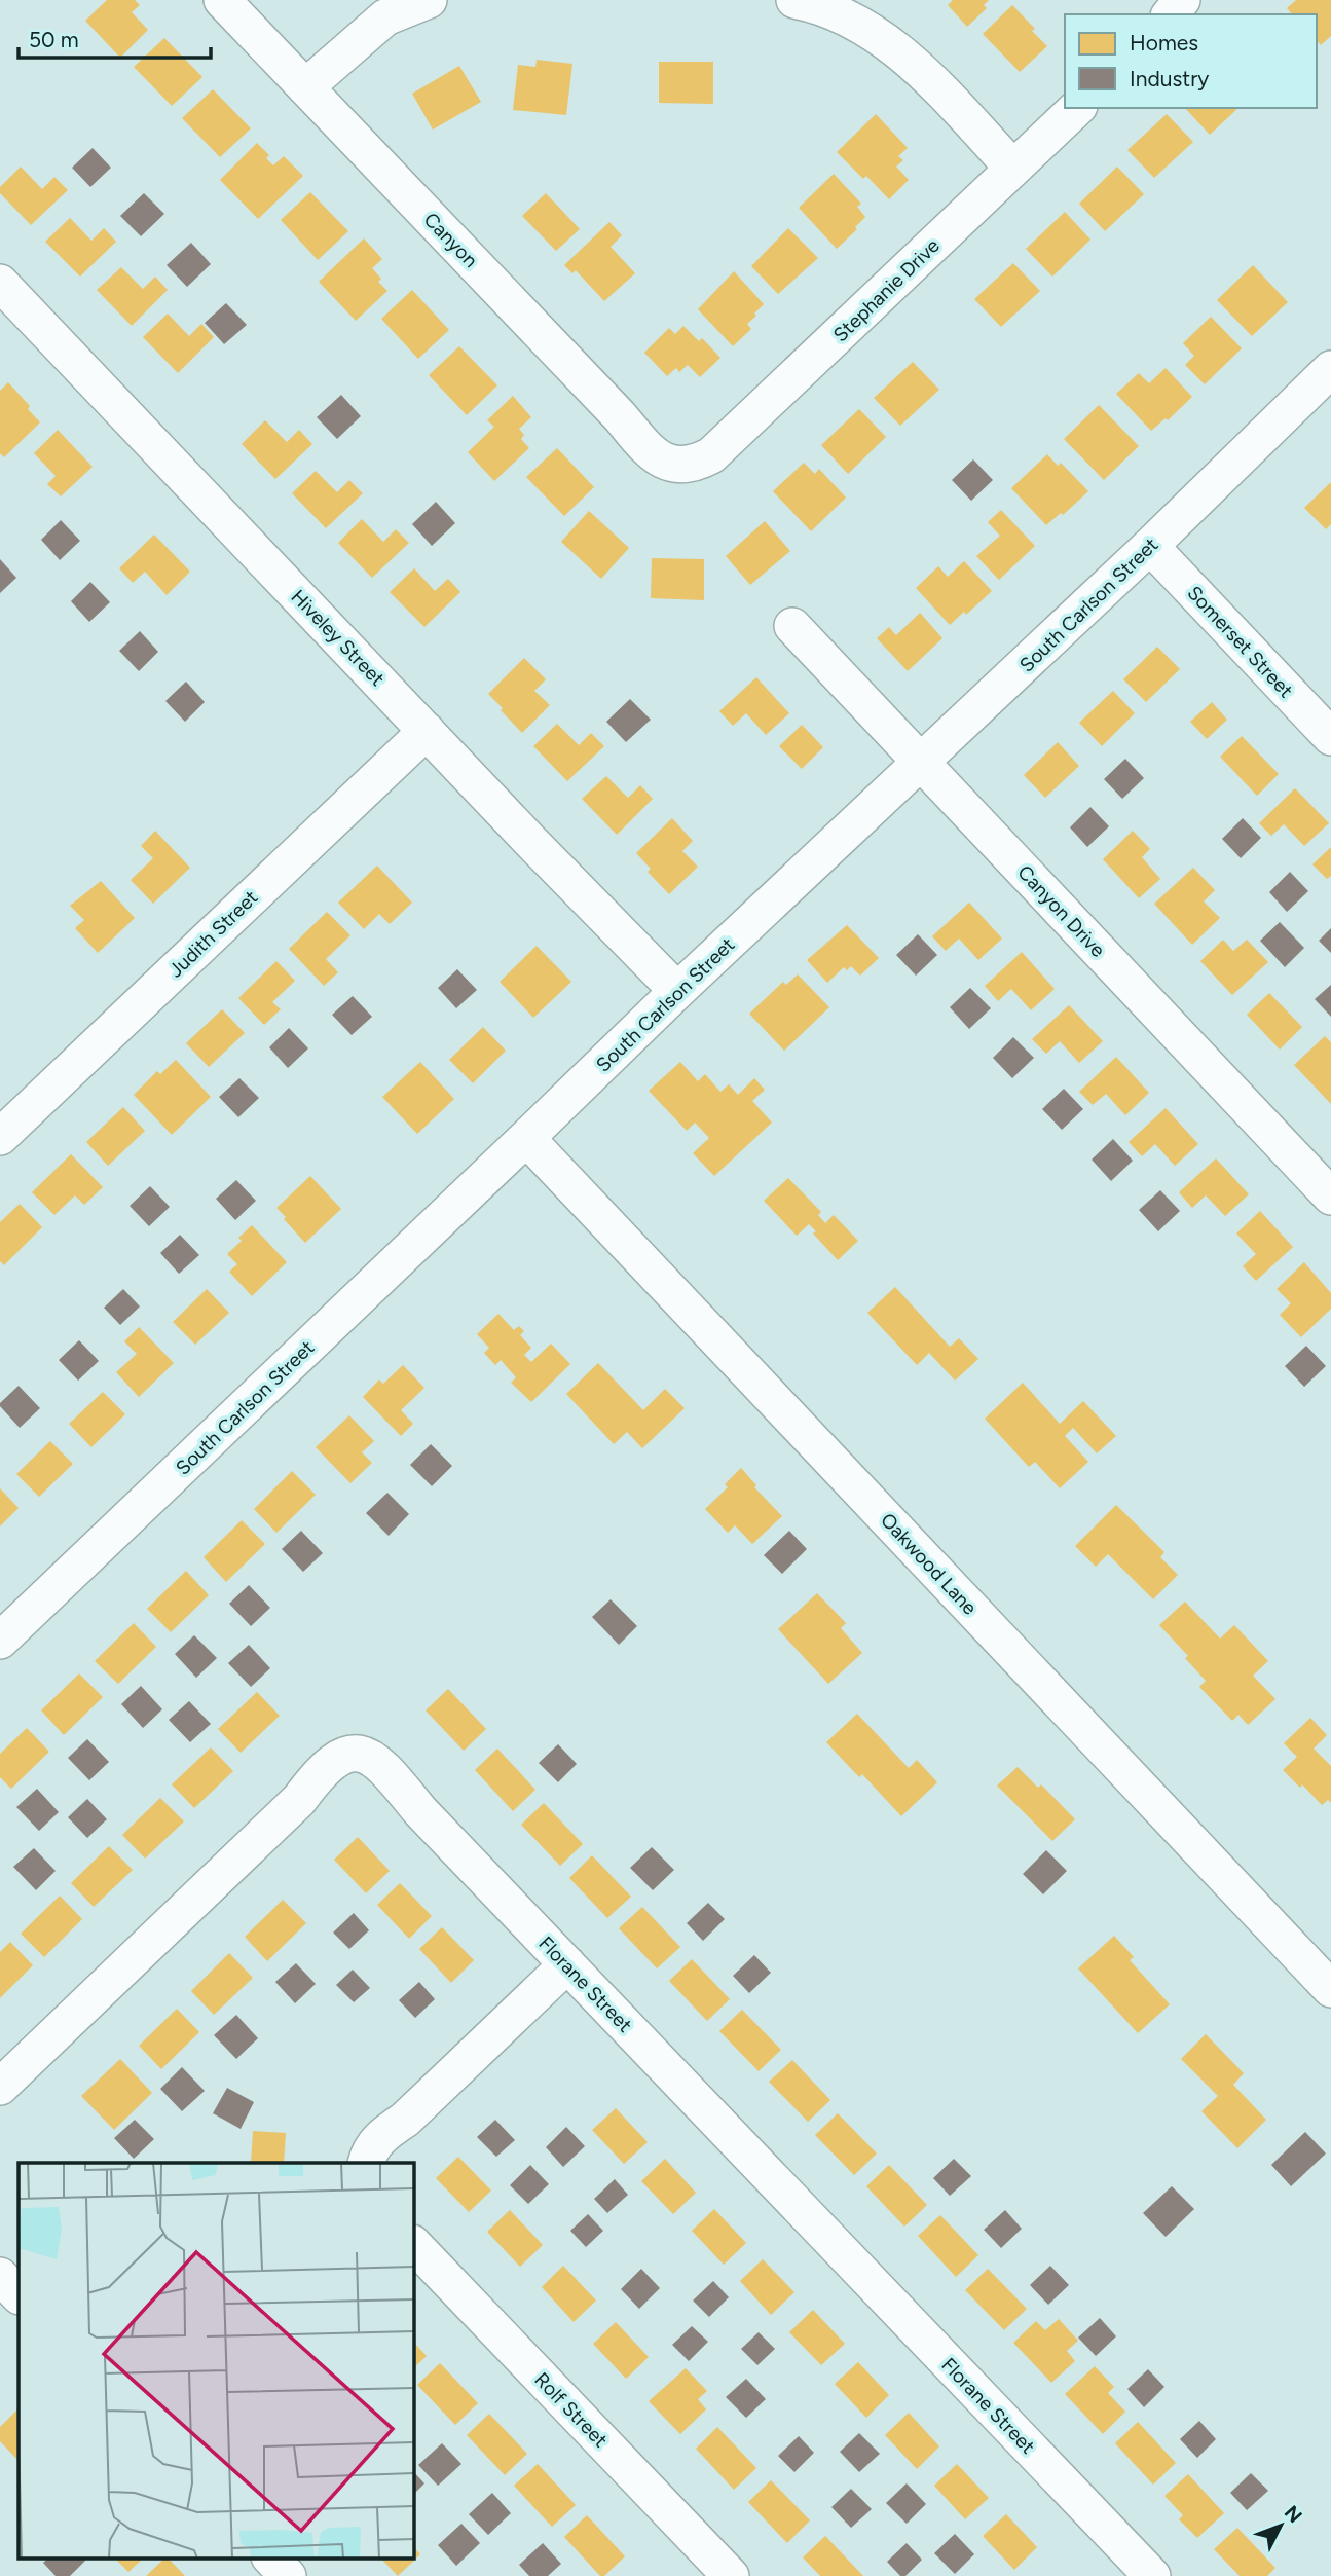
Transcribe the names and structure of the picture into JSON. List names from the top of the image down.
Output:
{
  "streets": {
    "street": [
      "Canyon",
      "Stephanie Drive",
      "South Carlson Street",
      "Hiveley Street",
      "Somerset Street",
      "Canyon Drive",
      "Judith Street",
      "Oakwood Lane",
      "Florane Street",
      "Rolf Street"
    ]
  },
  "crossings": [
    ["Canyon", "Stephanie Drive"],
    ["South Carlson Street", "Hiveley Street"],
    ["South Carlson Street", "Somerset Street"],
    ["South Carlson Street", "Canyon Drive"],
    ["South Carlson Street", "Oakwood Lane"],
    ["Hiveley Street", "Judith Street"]
  ],
  "legend": ["Homes", "Industry"],
  "scale_bar": "50 m",
  "north": "top right"
}
